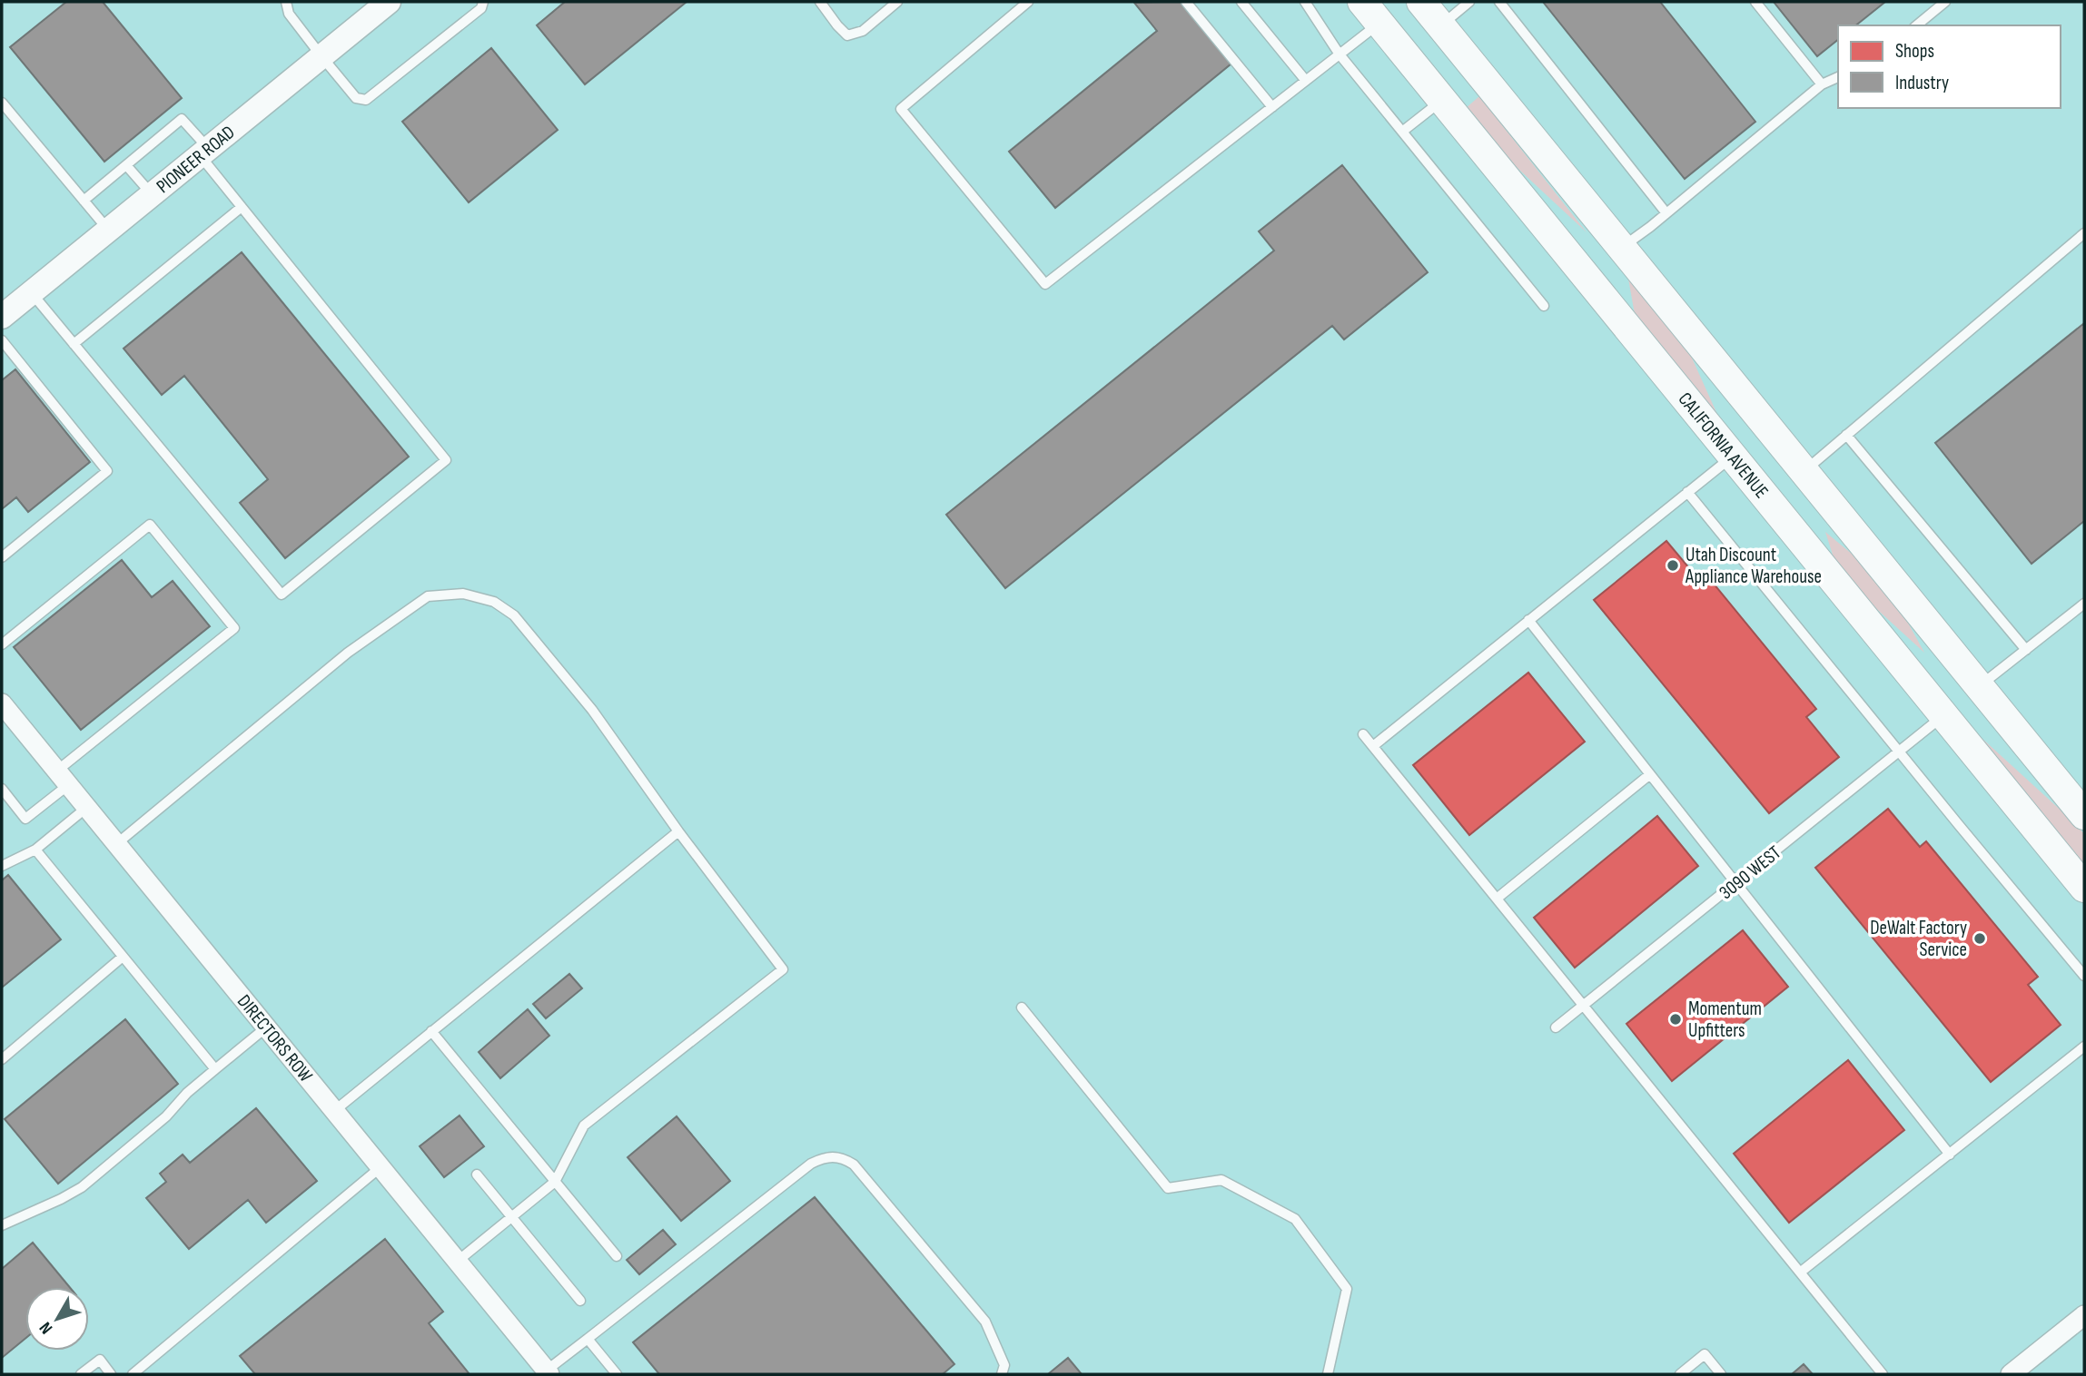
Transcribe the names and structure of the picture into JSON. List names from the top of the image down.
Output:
{
  "streets": {
    "main road": ["CALIFORNIA AVENUE"],
    "street": ["PIONEER ROAD", "DIRECTORS ROW"],
    "lane": ["3090 WEST"]
  },
  "crossings": [
    ["CALIFORNIA AVENUE", "3090 WEST"]
  ],
  "places": ["Utah Discount Appliance Warehouse", "DeWalt Factory Service", "Momentum Upfitters"],
  "legend": ["Shops", "Industry"],
  "north": "bottom left"
}
